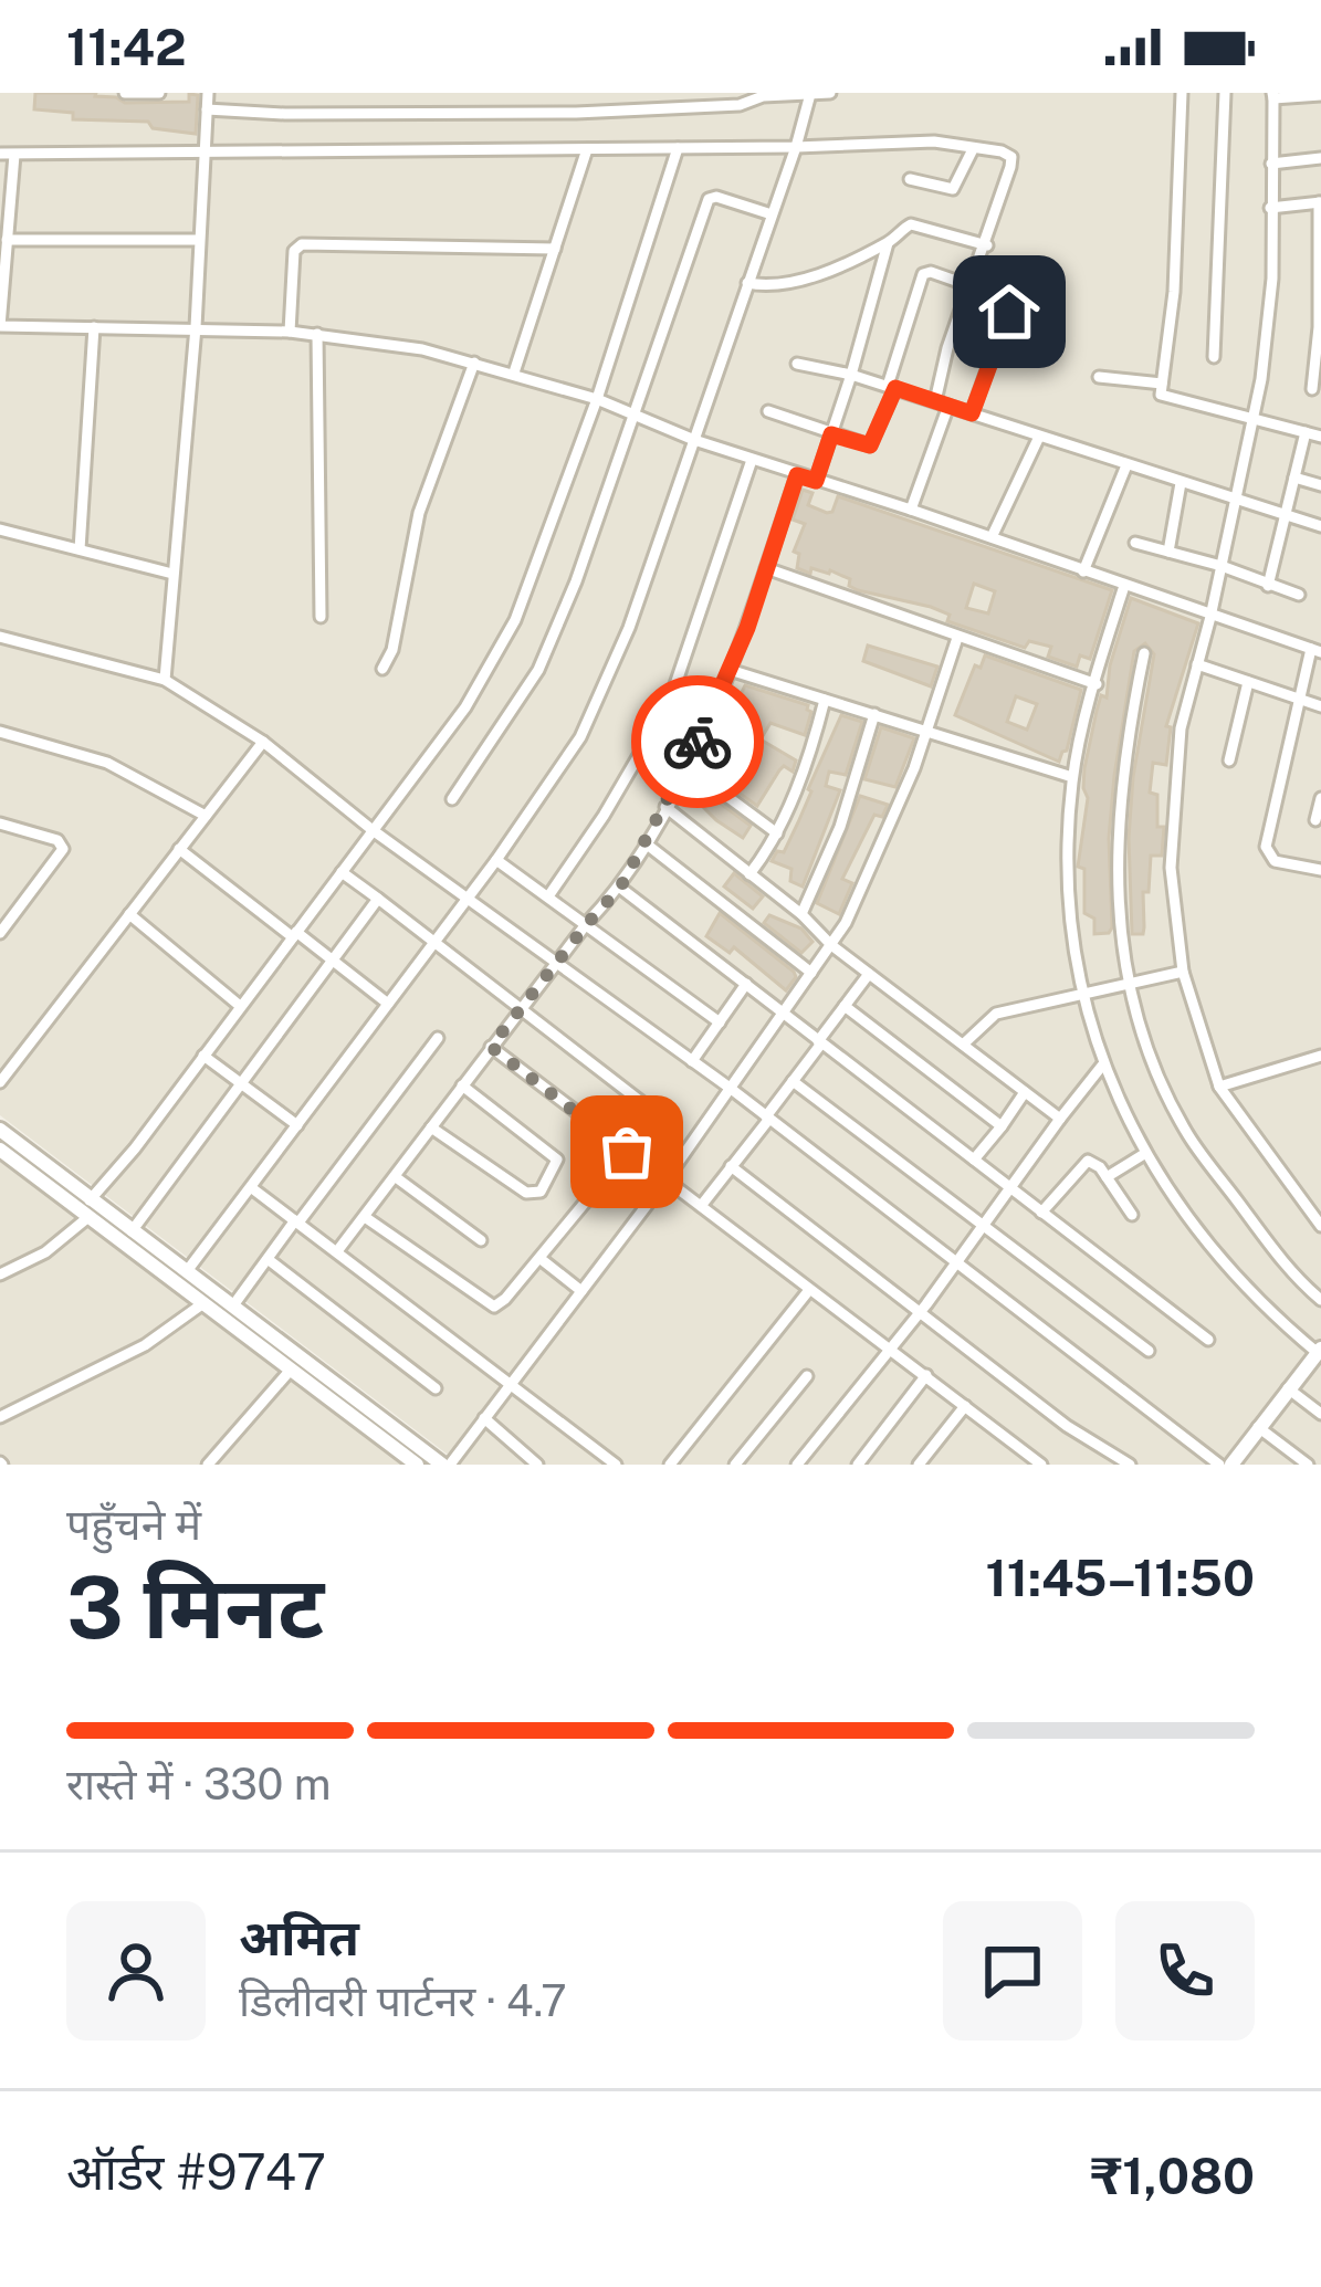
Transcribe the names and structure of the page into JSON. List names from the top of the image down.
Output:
{
  "page": {
    "status": "11:42",
    "heading": ["3 मिनट", "पहुँचने में", "11:45–11:50"],
    "panel": [
      "अमित",
      "डिलीवरी पार्टनर · 4.7",
      "ऑर्डर #9747",
      "₹1,080"
    ],
    "bar": "रास्ते में · 330 m"
  }
}
